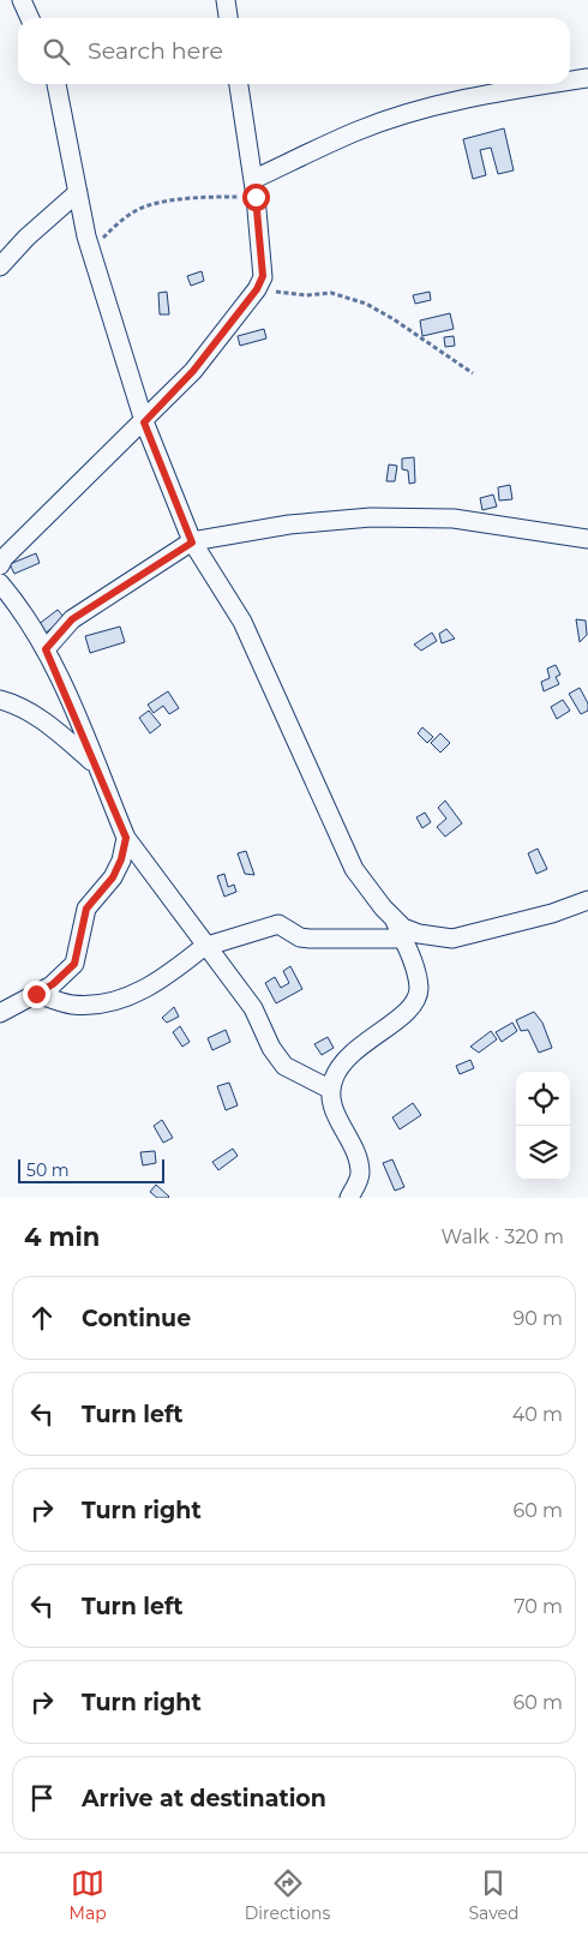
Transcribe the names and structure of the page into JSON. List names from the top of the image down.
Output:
{
  "scale_bar": "50 m",
  "page": {
    "search": "Search here",
    "scale": "50 m",
    "heading": ["4 min", "Walk · 320 m"],
    "list": [
      ["Continue", "90 m"],
      ["Turn left", "40 m"],
      ["Turn right", "60 m"],
      ["Turn left", "70 m"],
      ["Turn right", "60 m"],
      "Arrive at destination"
    ],
    "nav": ["Map", "Directions", "Saved"]
  }
}
